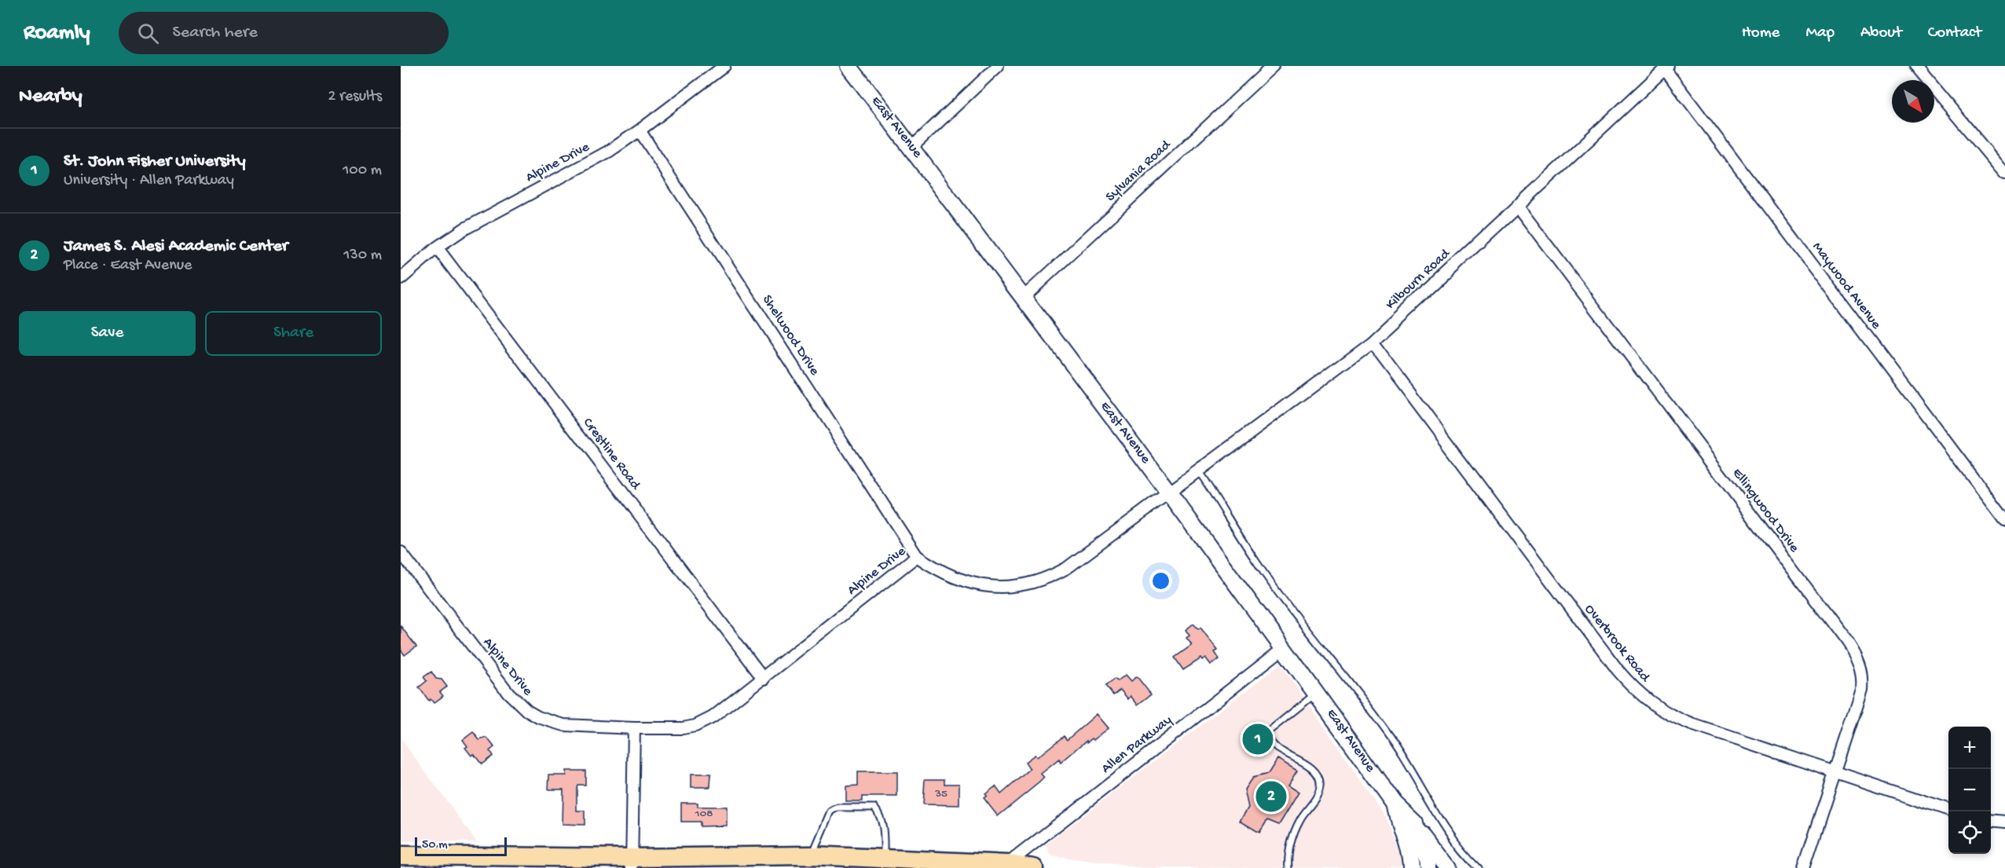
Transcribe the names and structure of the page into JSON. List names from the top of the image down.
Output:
{
  "streets": {
    "main road": ["East Avenue"],
    "street": [
      "Alpine Drive",
      "Sylvania Road",
      "Kilbourn Road",
      "Maywood Avenue",
      "Shelwood Drive",
      "Crestline Road",
      "Ellingwood Drive",
      "Overbrook Road",
      "Allen Parkway"
    ]
  },
  "crossings": [
    ["East Avenue", "Alpine Drive"],
    ["East Avenue", "Sylvania Road"],
    ["East Avenue", "Kilbourn Road"],
    ["East Avenue", "Allen Parkway"],
    ["Alpine Drive", "Kilbourn Road"],
    ["Alpine Drive", "Shelwood Drive"],
    ["Alpine Drive", "Crestline Road"],
    ["Kilbourn Road", "Maywood Avenue"],
    ["Kilbourn Road", "Ellingwood Drive"],
    ["Kilbourn Road", "Overbrook Road"],
    ["Ellingwood Drive", "Overbrook Road"]
  ],
  "house_numbers": ["35", "108"],
  "scale_bar": "50 m",
  "north": "bottom right",
  "page": {
    "header": "Roamly",
    "search": "Search here",
    "nav": [
      "Home",
      "Map",
      "About",
      "Contact"
    ],
    "heading": ["Nearby", "2 results"],
    "list": [
      {
        "mark": "1",
        "name": "St. John Fisher University",
        "note": "University · Allen Parkway",
        "value": "100 m"
      },
      {
        "mark": "2",
        "name": "James S. Alesi Academic Center",
        "note": "Place · East Avenue",
        "value": "130 m"
      }
    ],
    "buttons": ["Save", "Share"],
    "pins": ["1", "2"],
    "map_buttons": ["+", "−"],
    "scale": "50 m"
  }
}
